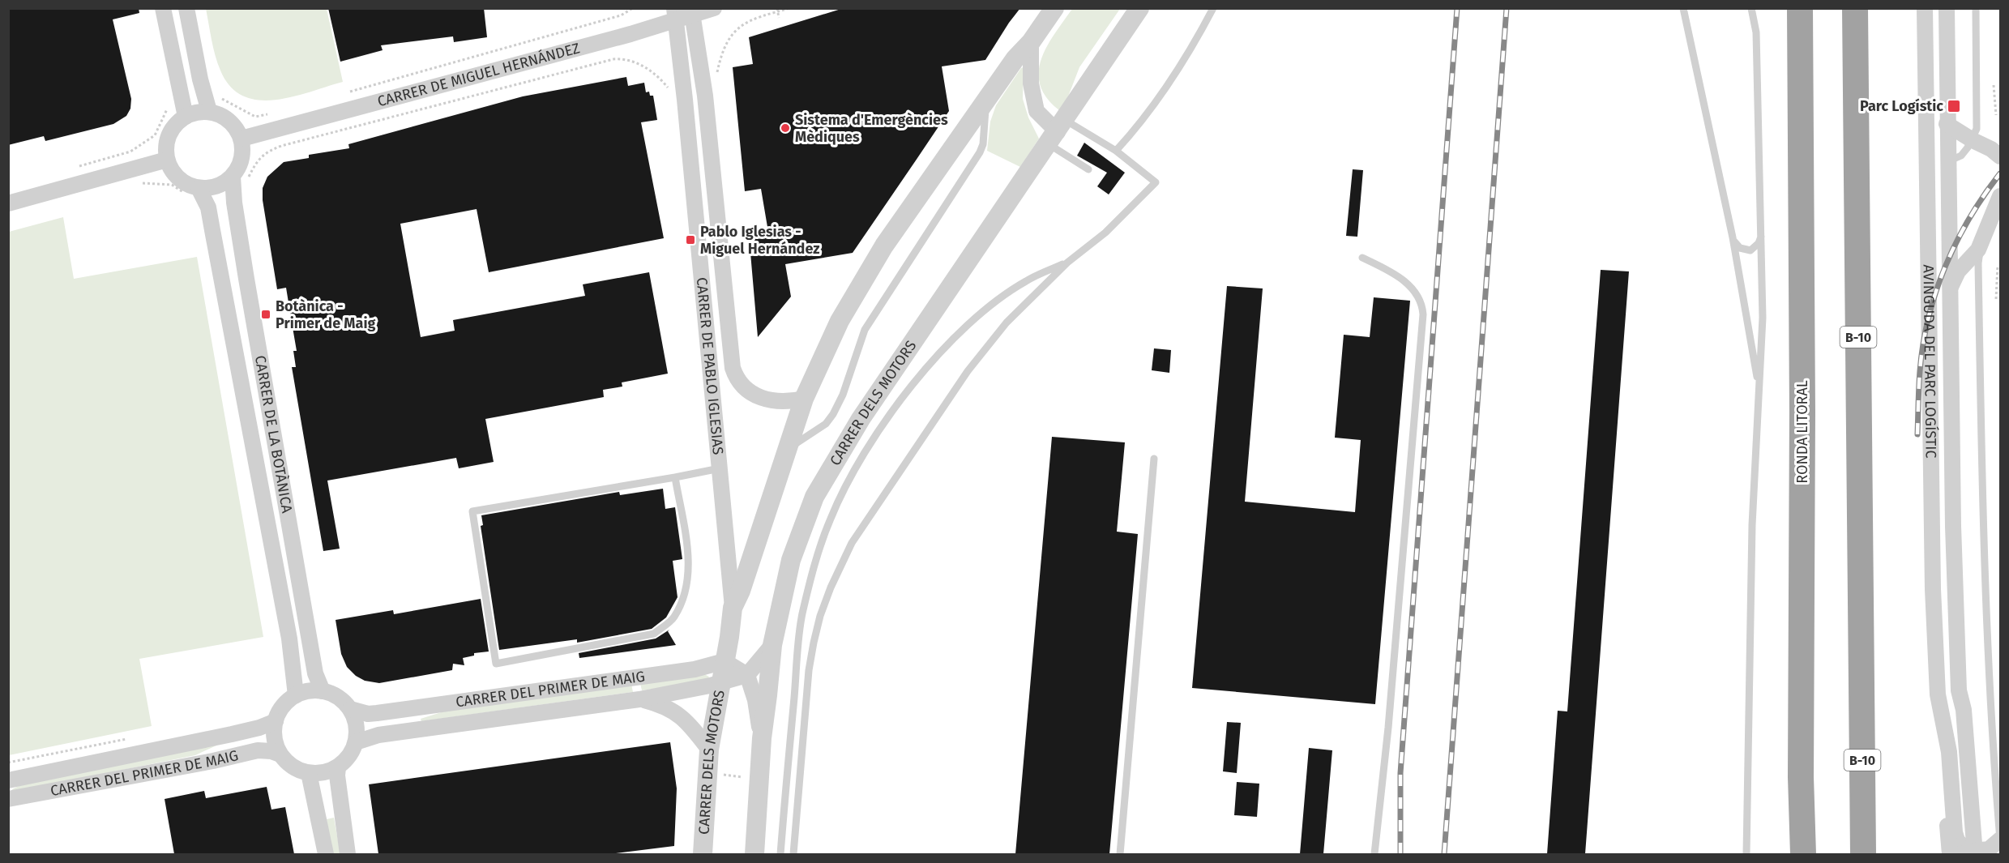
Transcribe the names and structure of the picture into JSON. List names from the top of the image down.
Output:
{
  "streets": {
    "highway": ["B-10", "RONDA LITORAL"],
    "street": [
      "CARRER DE MIGUEL HERNÁNDEZ",
      "AVINGUDA DEL PARC LOGÍSTIC",
      "CARRER DE PABLO IGLESIAS",
      "CARRER DELS MOTORS",
      "CARRER DE LA BOTÀNICA",
      "CARRER DEL PRIMER DE MAIG"
    ]
  },
  "crossings": [
    ["CARRER DE MIGUEL HERNÁNDEZ", "CARRER DE PABLO IGLESIAS"],
    ["CARRER DE MIGUEL HERNÁNDEZ", "CARRER DE LA BOTÀNICA"],
    ["CARRER DE PABLO IGLESIAS", "CARRER DELS MOTORS"],
    ["CARRER DELS MOTORS", "CARRER DEL PRIMER DE MAIG"],
    ["CARRER DE LA BOTÀNICA", "CARRER DEL PRIMER DE MAIG"]
  ],
  "places": {
    "transit": ["Parc Logístic", "Pablo Iglesias - Miguel Hernández", "Botànica - Primer de Maig"],
    "other": ["Sistema d'Emergències Mèdiques"]
  }
}
